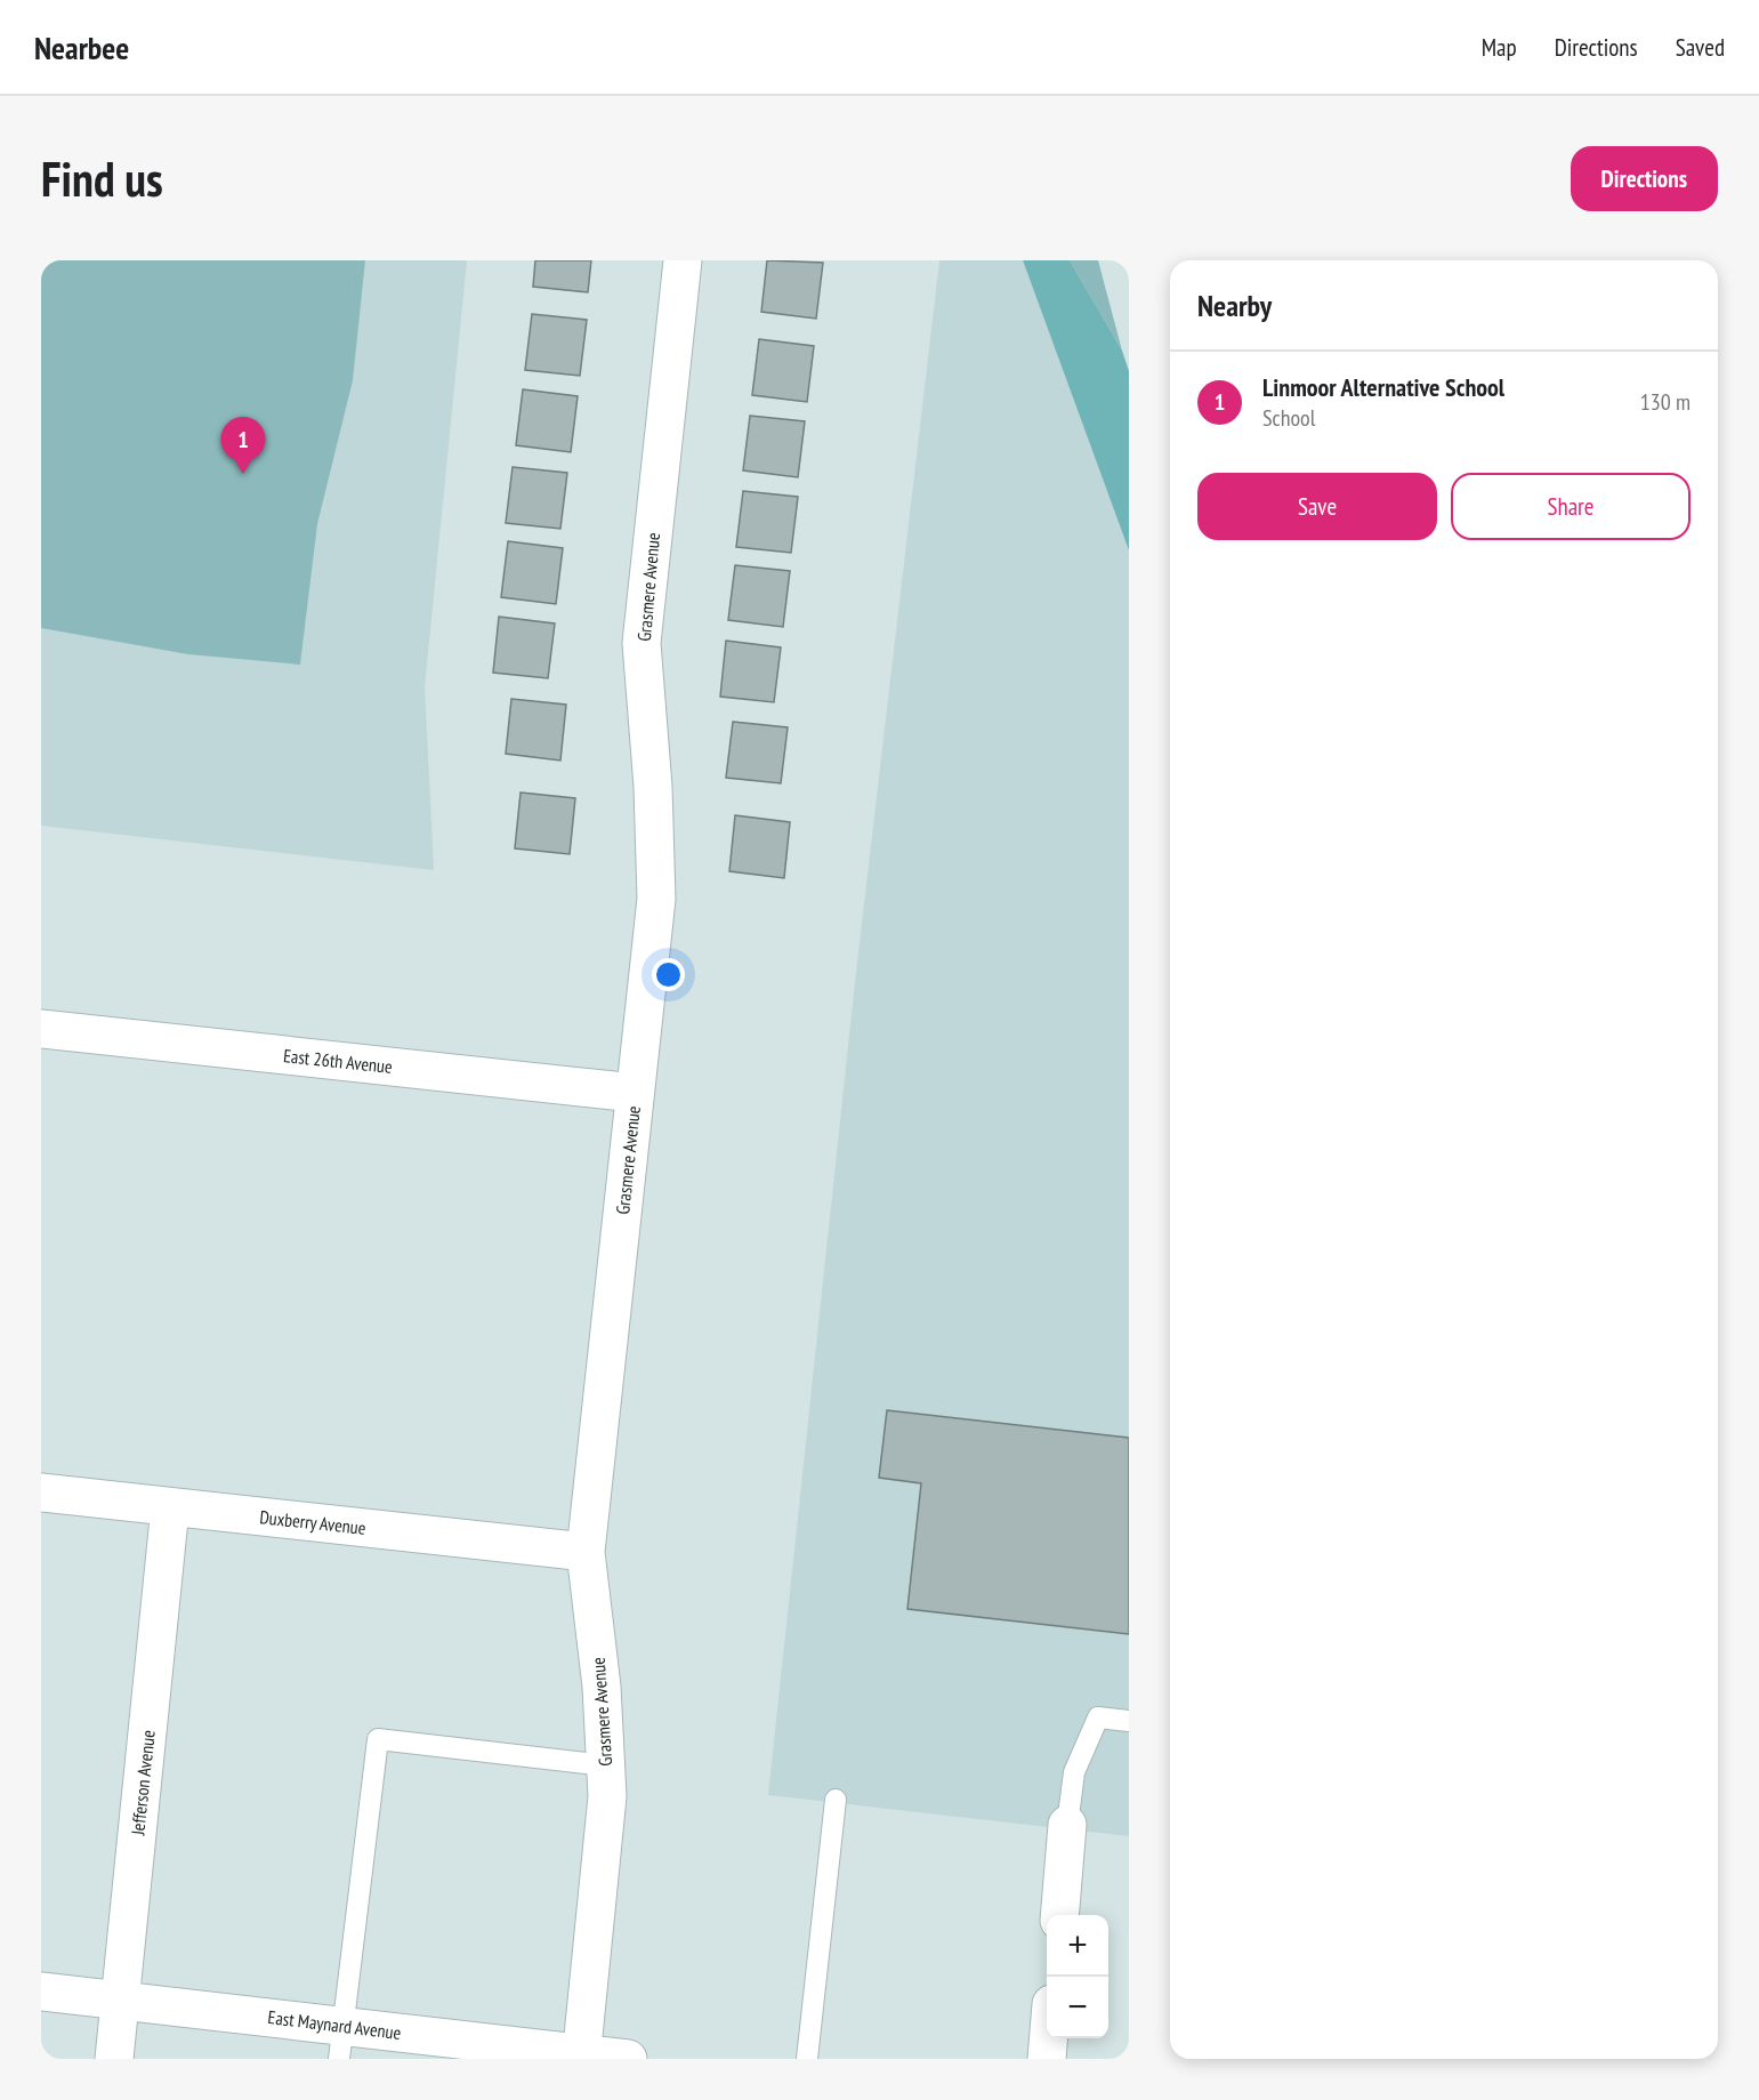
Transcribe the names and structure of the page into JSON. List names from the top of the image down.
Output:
{
  "streets": {
    "street": [
      "Grasmere Avenue",
      "East 26th Avenue",
      "Duxberry Avenue",
      "Jefferson Avenue",
      "East Maynard Avenue"
    ]
  },
  "crossings": [
    ["Grasmere Avenue", "East 26th Avenue"],
    ["Grasmere Avenue", "Duxberry Avenue"],
    ["Grasmere Avenue", "East Maynard Avenue"],
    ["Duxberry Avenue", "Jefferson Avenue"],
    ["Jefferson Avenue", "East Maynard Avenue"]
  ],
  "page": {
    "header": "Nearbee",
    "nav": ["Map", "Directions", "Saved"],
    "buttons": [
      "Directions",
      ["Save", "Share"]
    ],
    "title": "Find us",
    "heading": "Nearby",
    "list": [
      {
        "mark": "1",
        "name": "Linmoor Alternative School",
        "note": "School",
        "value": "130 m"
      }
    ],
    "pins": "1",
    "map_buttons": ["+", "−"]
  }
}
